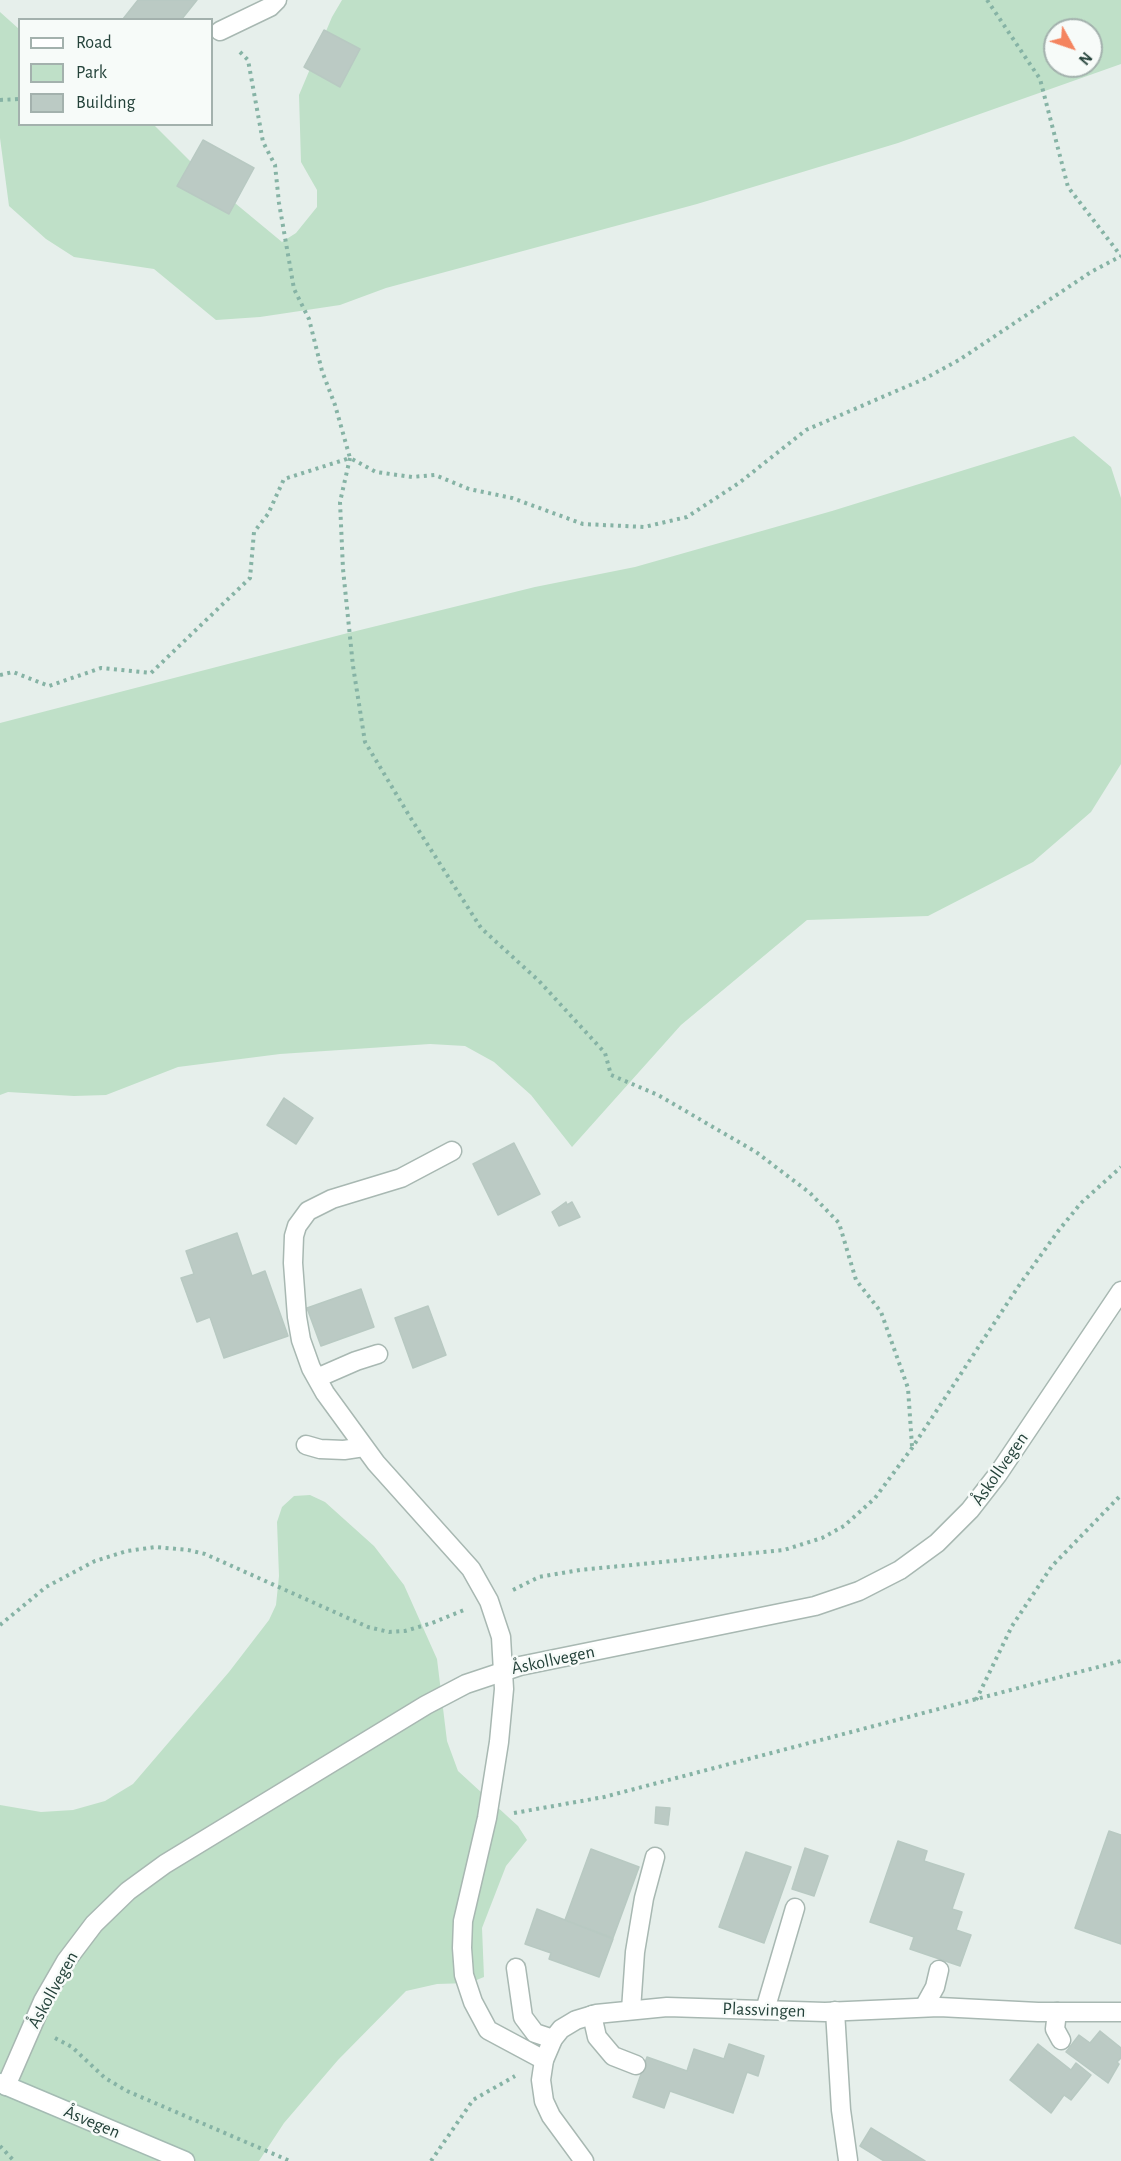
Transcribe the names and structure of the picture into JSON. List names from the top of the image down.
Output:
{
  "streets": {
    "street": ["Åskollvegen", "Plassvingen", "Åsvegen"]
  },
  "crossings": [
    ["Åskollvegen", "Åsvegen"]
  ],
  "legend": ["Road", "Park", "Building"],
  "north": "bottom right"
}
